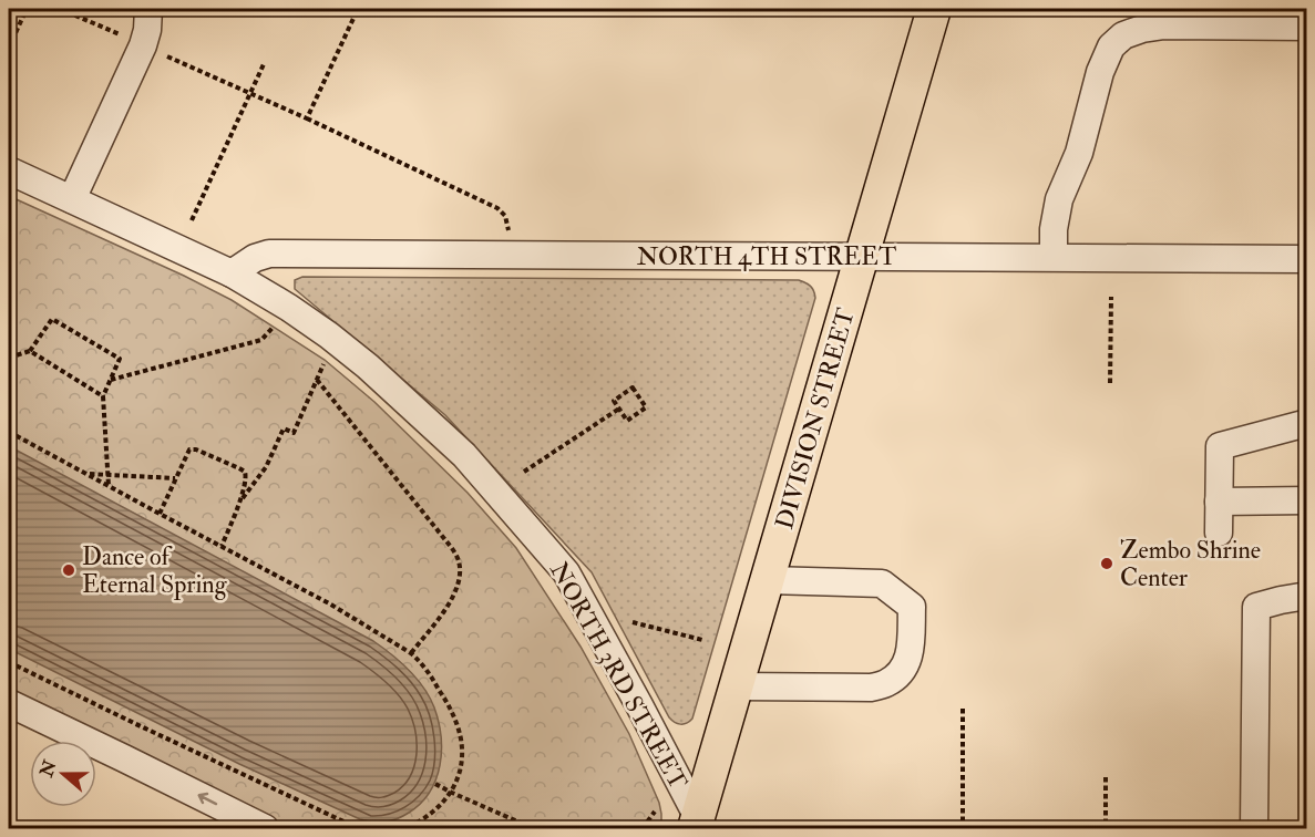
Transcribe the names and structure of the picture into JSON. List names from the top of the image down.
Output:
{
  "streets": {
    "main road": ["DIVISION STREET"],
    "street": ["NORTH 4TH STREET", "NORTH 3RD STREET"]
  },
  "crossings": [
    ["NORTH 4TH STREET", "DIVISION STREET"],
    ["NORTH 4TH STREET", "NORTH 3RD STREET"],
    ["DIVISION STREET", "NORTH 3RD STREET"]
  ],
  "places": ["Zembo Shrine Center", "Dance of Eternal Spring"],
  "north": "left"
}
